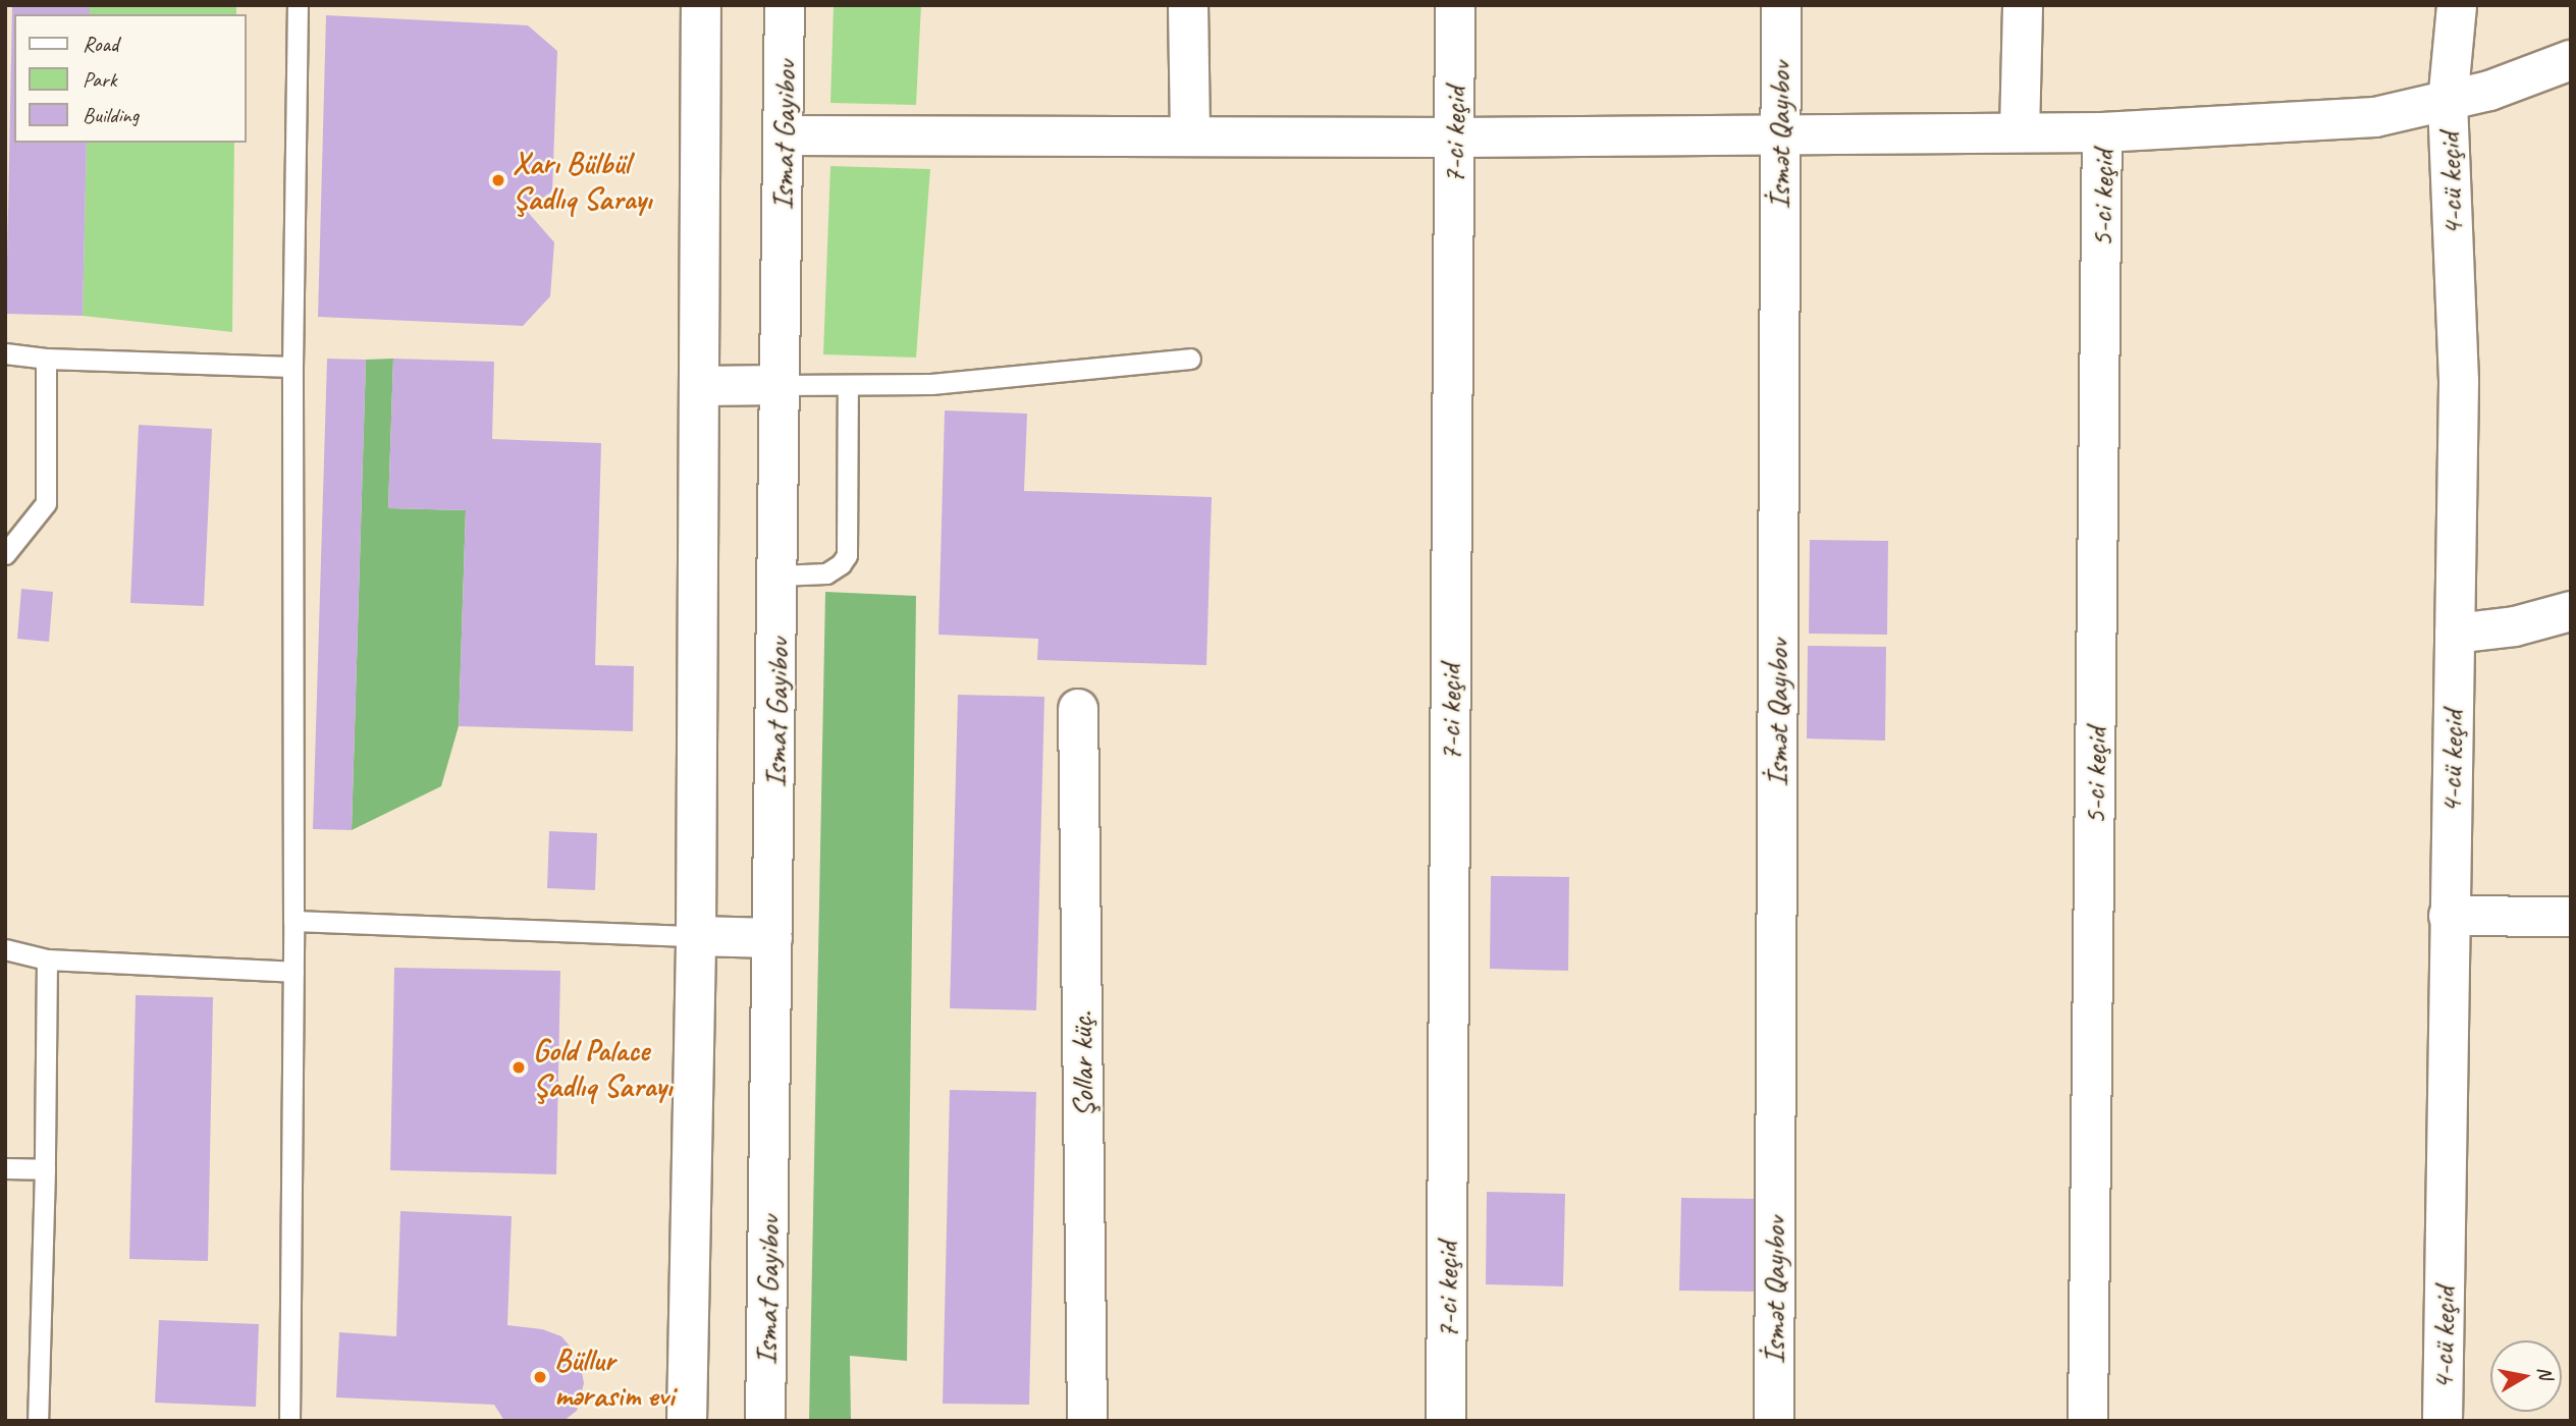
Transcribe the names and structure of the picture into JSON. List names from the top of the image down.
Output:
{
  "streets": {
    "street": [
      "Ismat Gayibov",
      "7-ci keçid",
      "İsmət Qayıbov",
      "4-cü keçid",
      "5-ci keçid",
      "Şollar küç."
    ]
  },
  "places": ["Xarı Bülbül Şadlıq Sarayı", "Gold Palace Şadlıq Sarayı", "Büllur mərasim evi"],
  "legend": ["Road", "Park", "Building"],
  "north": "right"
}
